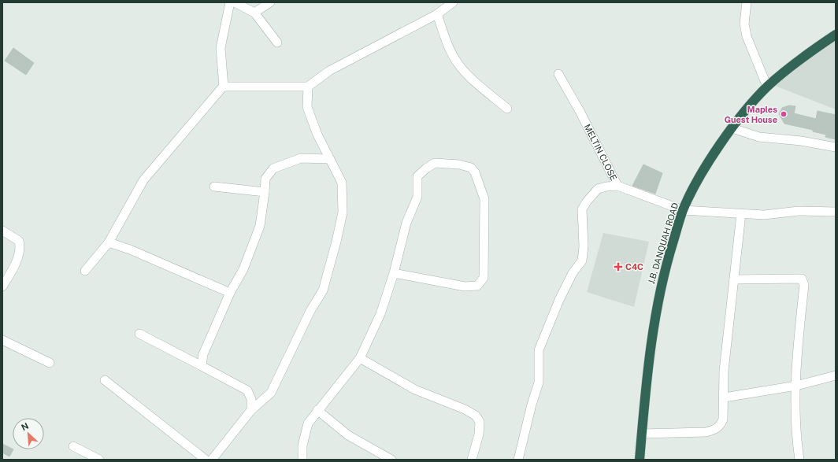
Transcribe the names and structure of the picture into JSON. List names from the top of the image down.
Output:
{
  "streets": {
    "highway": ["J.B. DANQUAH ROAD"],
    "street": ["MELTIN CLOSE"]
  },
  "crossings": [
    ["MELTIN CLOSE", "J.B. DANQUAH ROAD"]
  ],
  "places": {
    "other": ["Maples Guest House"],
    "health": ["C4C"]
  },
  "north": "top left"
}
